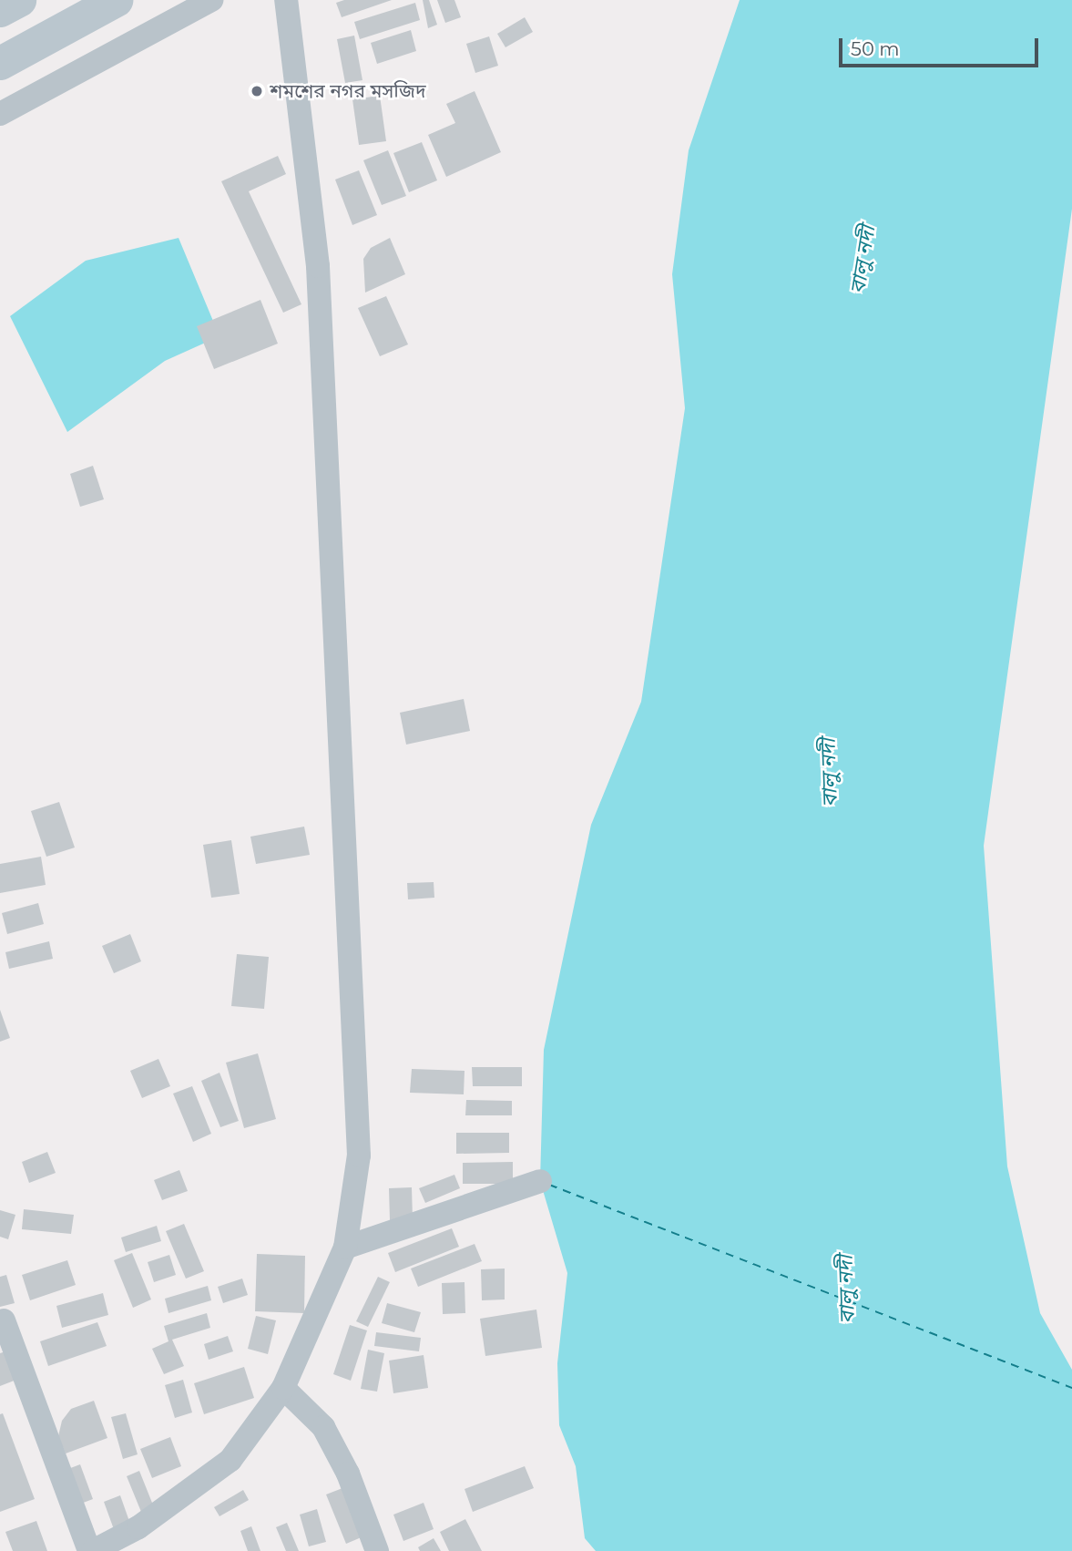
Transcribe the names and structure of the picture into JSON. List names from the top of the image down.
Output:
{
  "water": ["বালু নদী"],
  "places": ["শমশের নগর মসজিদ"],
  "scale_bar": "50 m"
}
